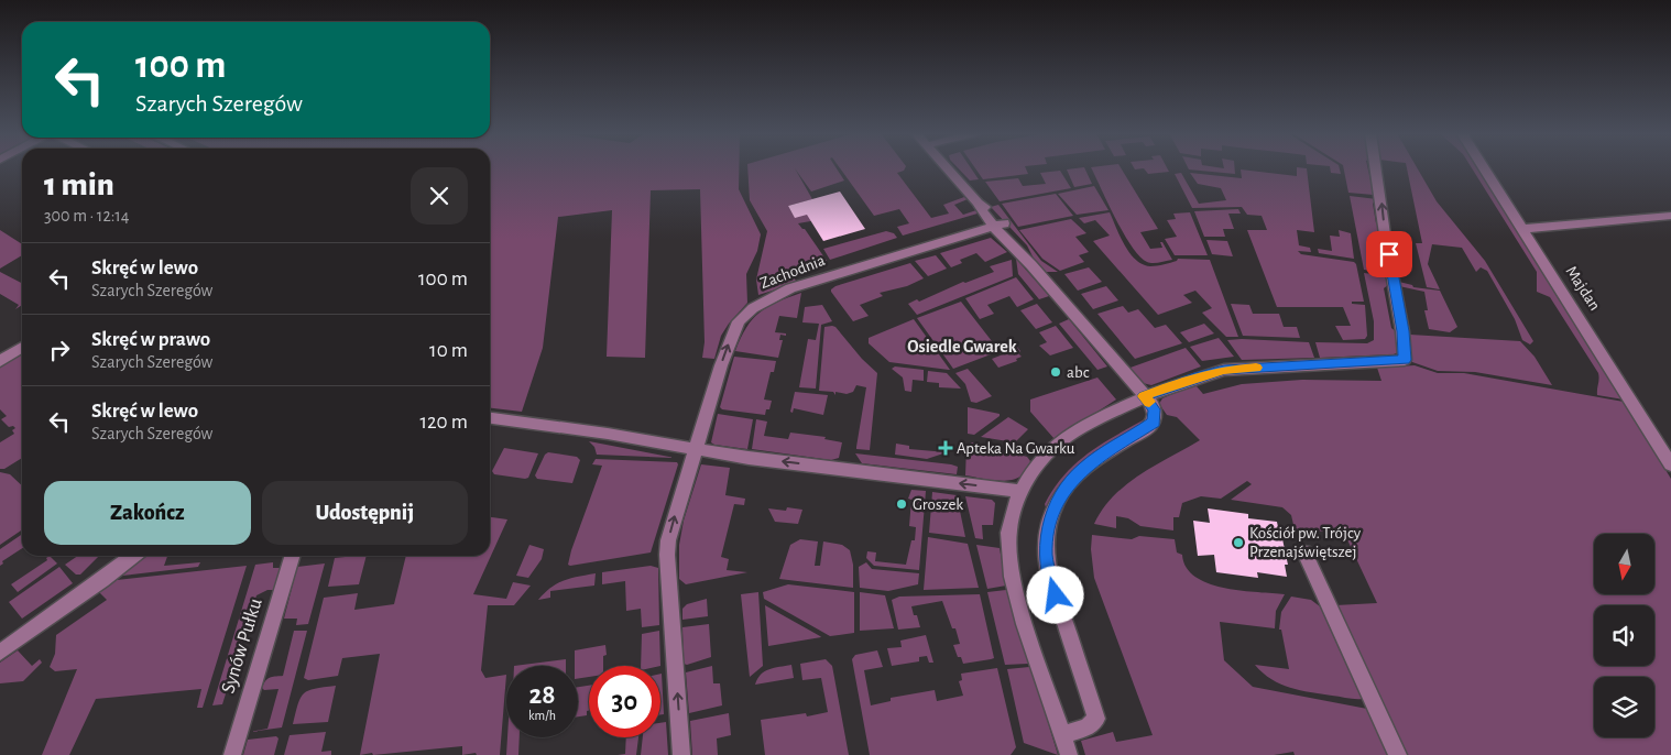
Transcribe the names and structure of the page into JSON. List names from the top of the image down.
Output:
{
  "streets": {
    "street": ["Zachodnia", "Majdan", "Synów Pułku"]
  },
  "one_way": ["Zachodnia"],
  "districts": ["Osiedle Gwarek"],
  "places": {
    "other": ["abc", "Groszek", "Kościół pw. Trójcy Przenajświętszej"],
    "health": ["Apteka Na Gwarku"]
  },
  "north": "bottom",
  "page": {
    "turn": ["100 m", "Szarych Szeregów"],
    "heading": ["1 min", "300 m · 12:14"],
    "list": [
      {
        "name": "Skręć w lewo",
        "note": "Szarych Szeregów",
        "value": "100 m"
      },
      {
        "name": "Skręć w prawo",
        "note": "Szarych Szeregów",
        "value": "10 m"
      },
      {
        "name": "Skręć w lewo",
        "note": "Szarych Szeregów",
        "value": "120 m"
      }
    ],
    "buttons": ["Zakończ", "Udostępnij"],
    "speed": "28 km/h",
    "limit": "30"
  }
}
